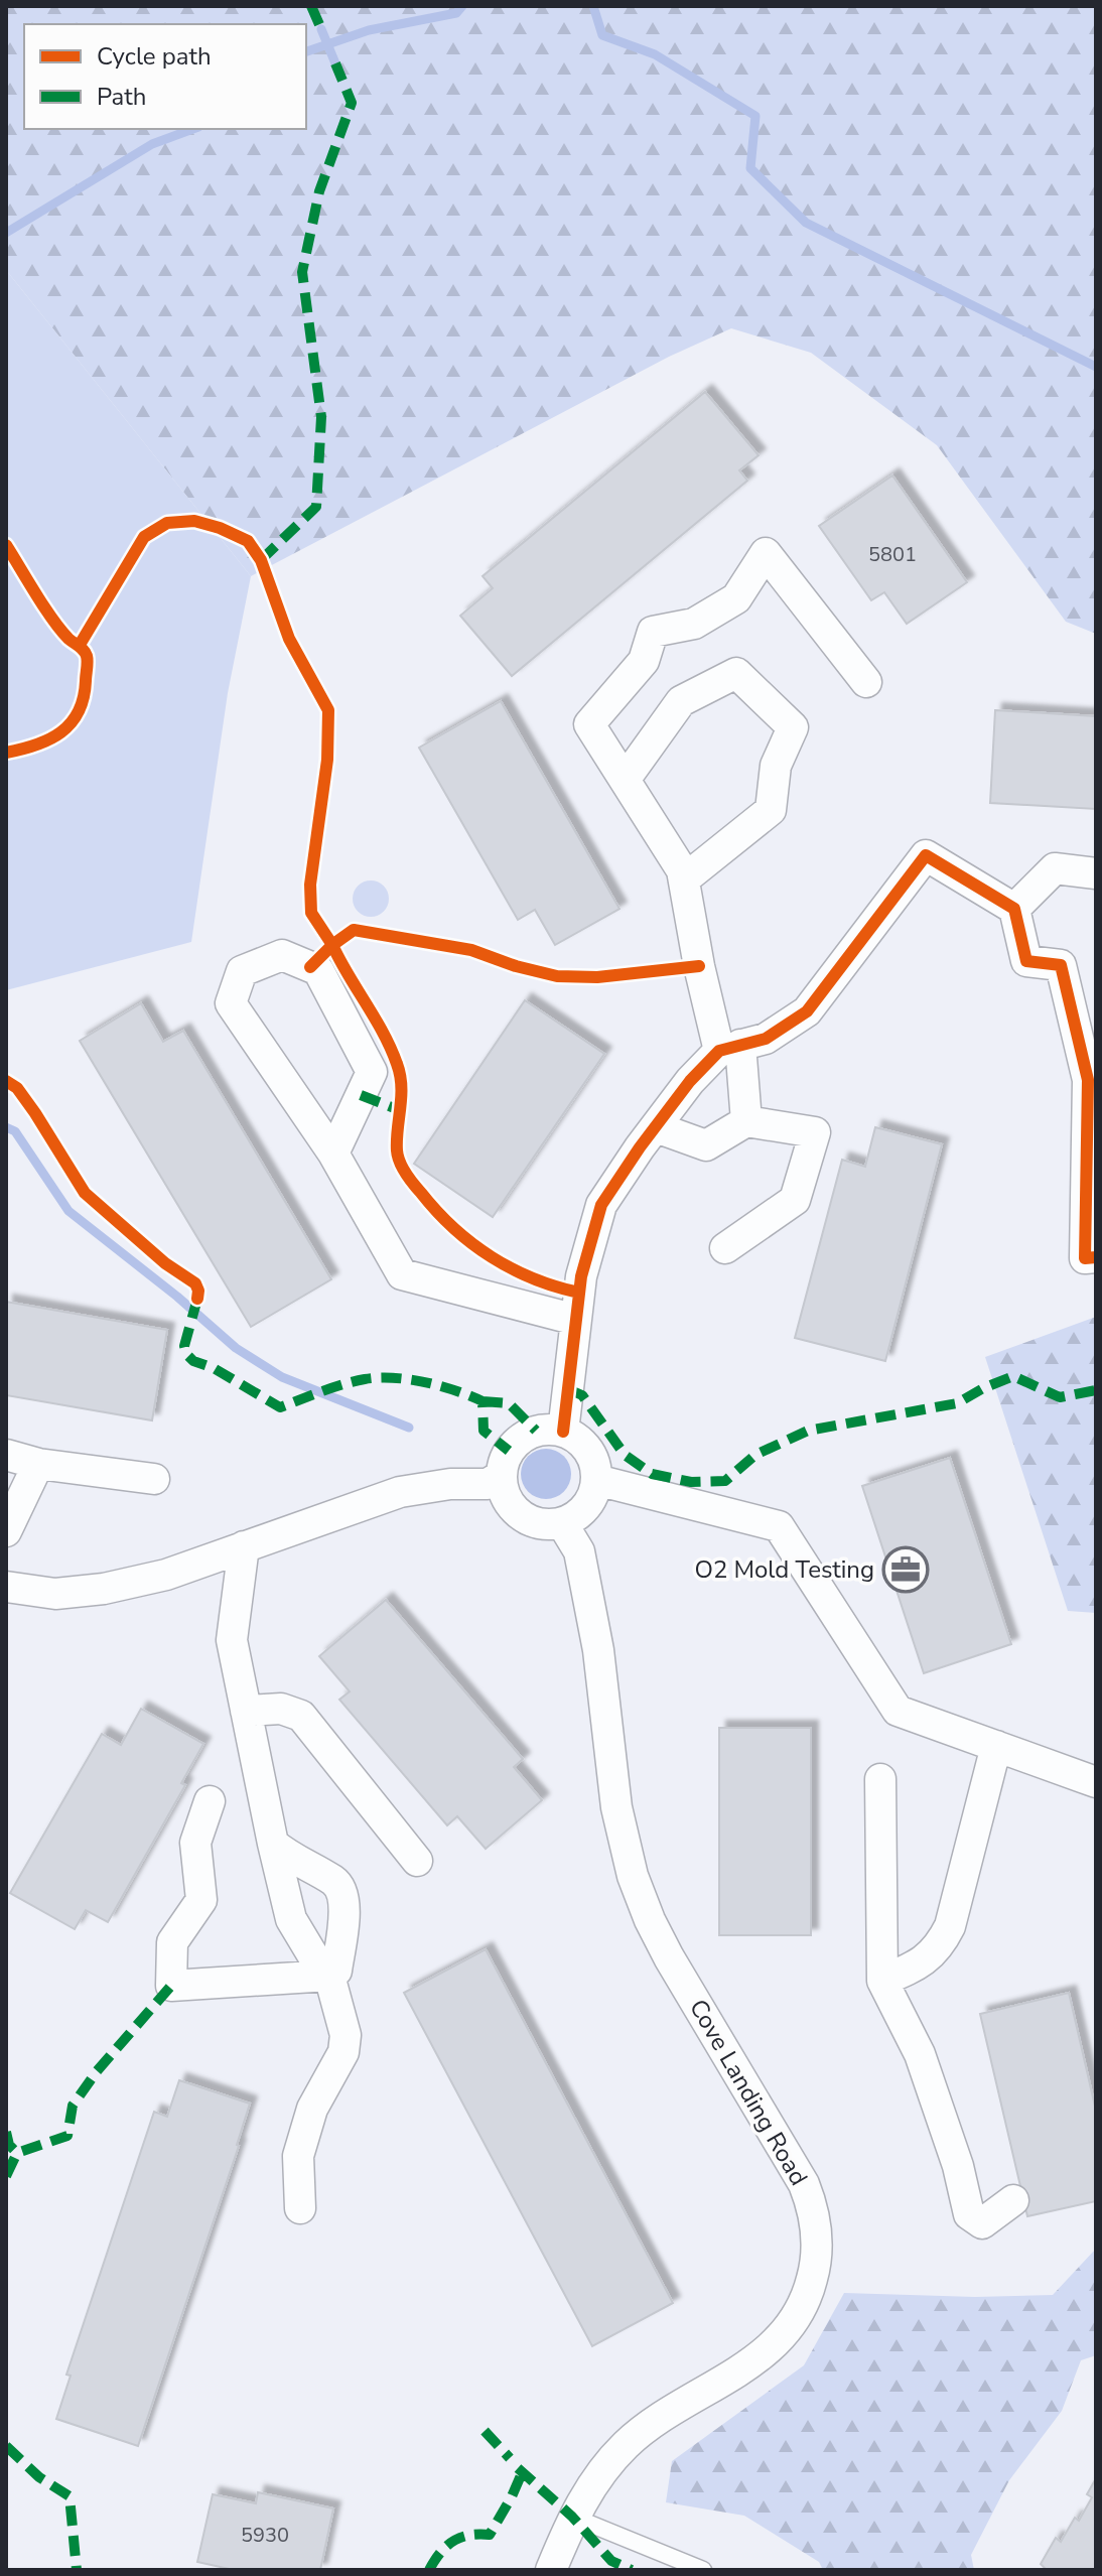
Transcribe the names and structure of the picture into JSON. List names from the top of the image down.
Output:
{
  "streets": {
    "street": ["Cove Landing Road"]
  },
  "places": {
    "office": ["O2 Mold Testing"]
  },
  "house_numbers": ["5801", "5930"],
  "legend": ["Cycle path", "Path"]
}
